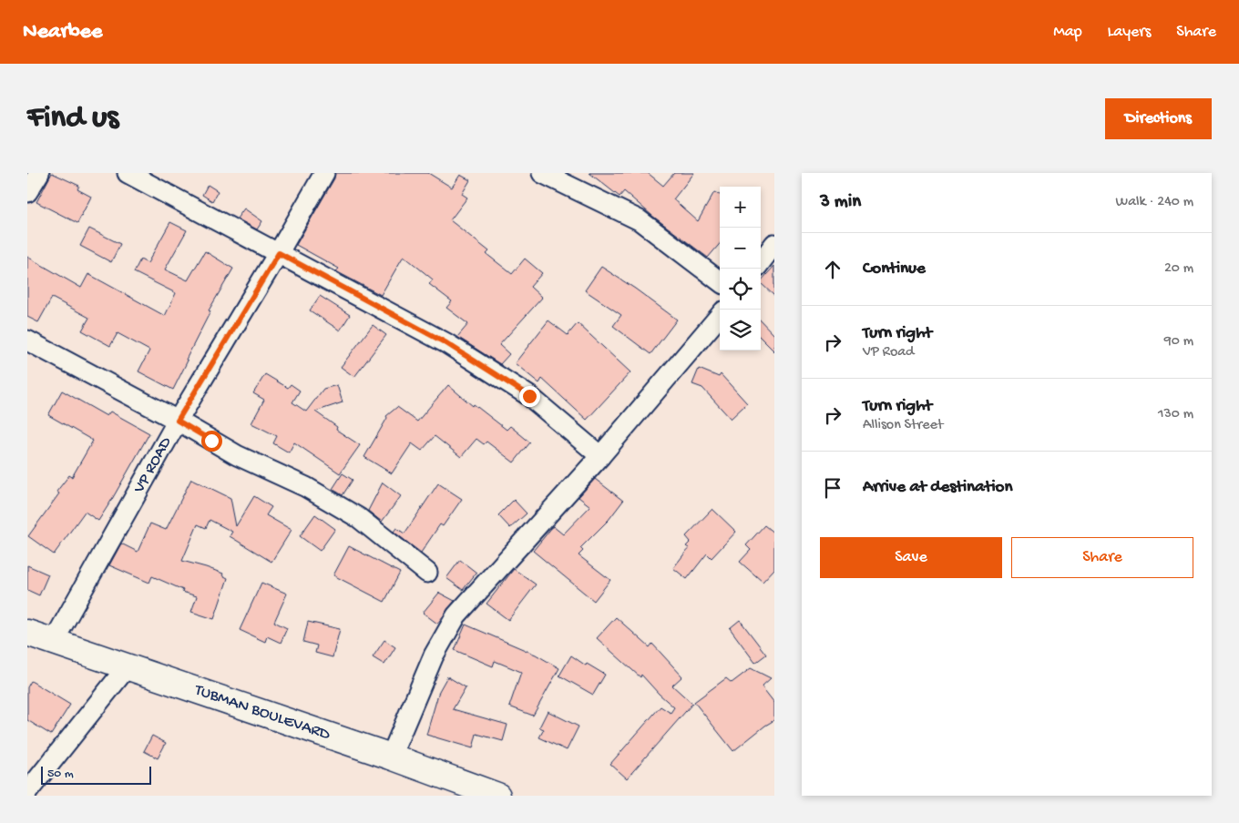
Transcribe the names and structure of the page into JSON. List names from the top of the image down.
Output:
{
  "streets": {
    "highway": ["TUBMAN BOULEVARD"],
    "street": ["VP ROAD"]
  },
  "crossings": [
    ["VP ROAD", "TUBMAN BOULEVARD"]
  ],
  "scale_bar": "50 m",
  "page": {
    "header": "Nearbee",
    "nav": ["Map", "Layers", "Share"],
    "buttons": [
      "Directions",
      ["Save", "Share"]
    ],
    "title": "Find us",
    "heading": ["3 min", "Walk · 240 m"],
    "map_buttons": ["+", "−"],
    "list": [
      ["Continue", "20 m"],
      ["Turn right", "VP Road", "90 m"],
      ["Turn right", "Allison Street", "130 m"],
      "Arrive at destination"
    ],
    "scale": "50 m"
  }
}
